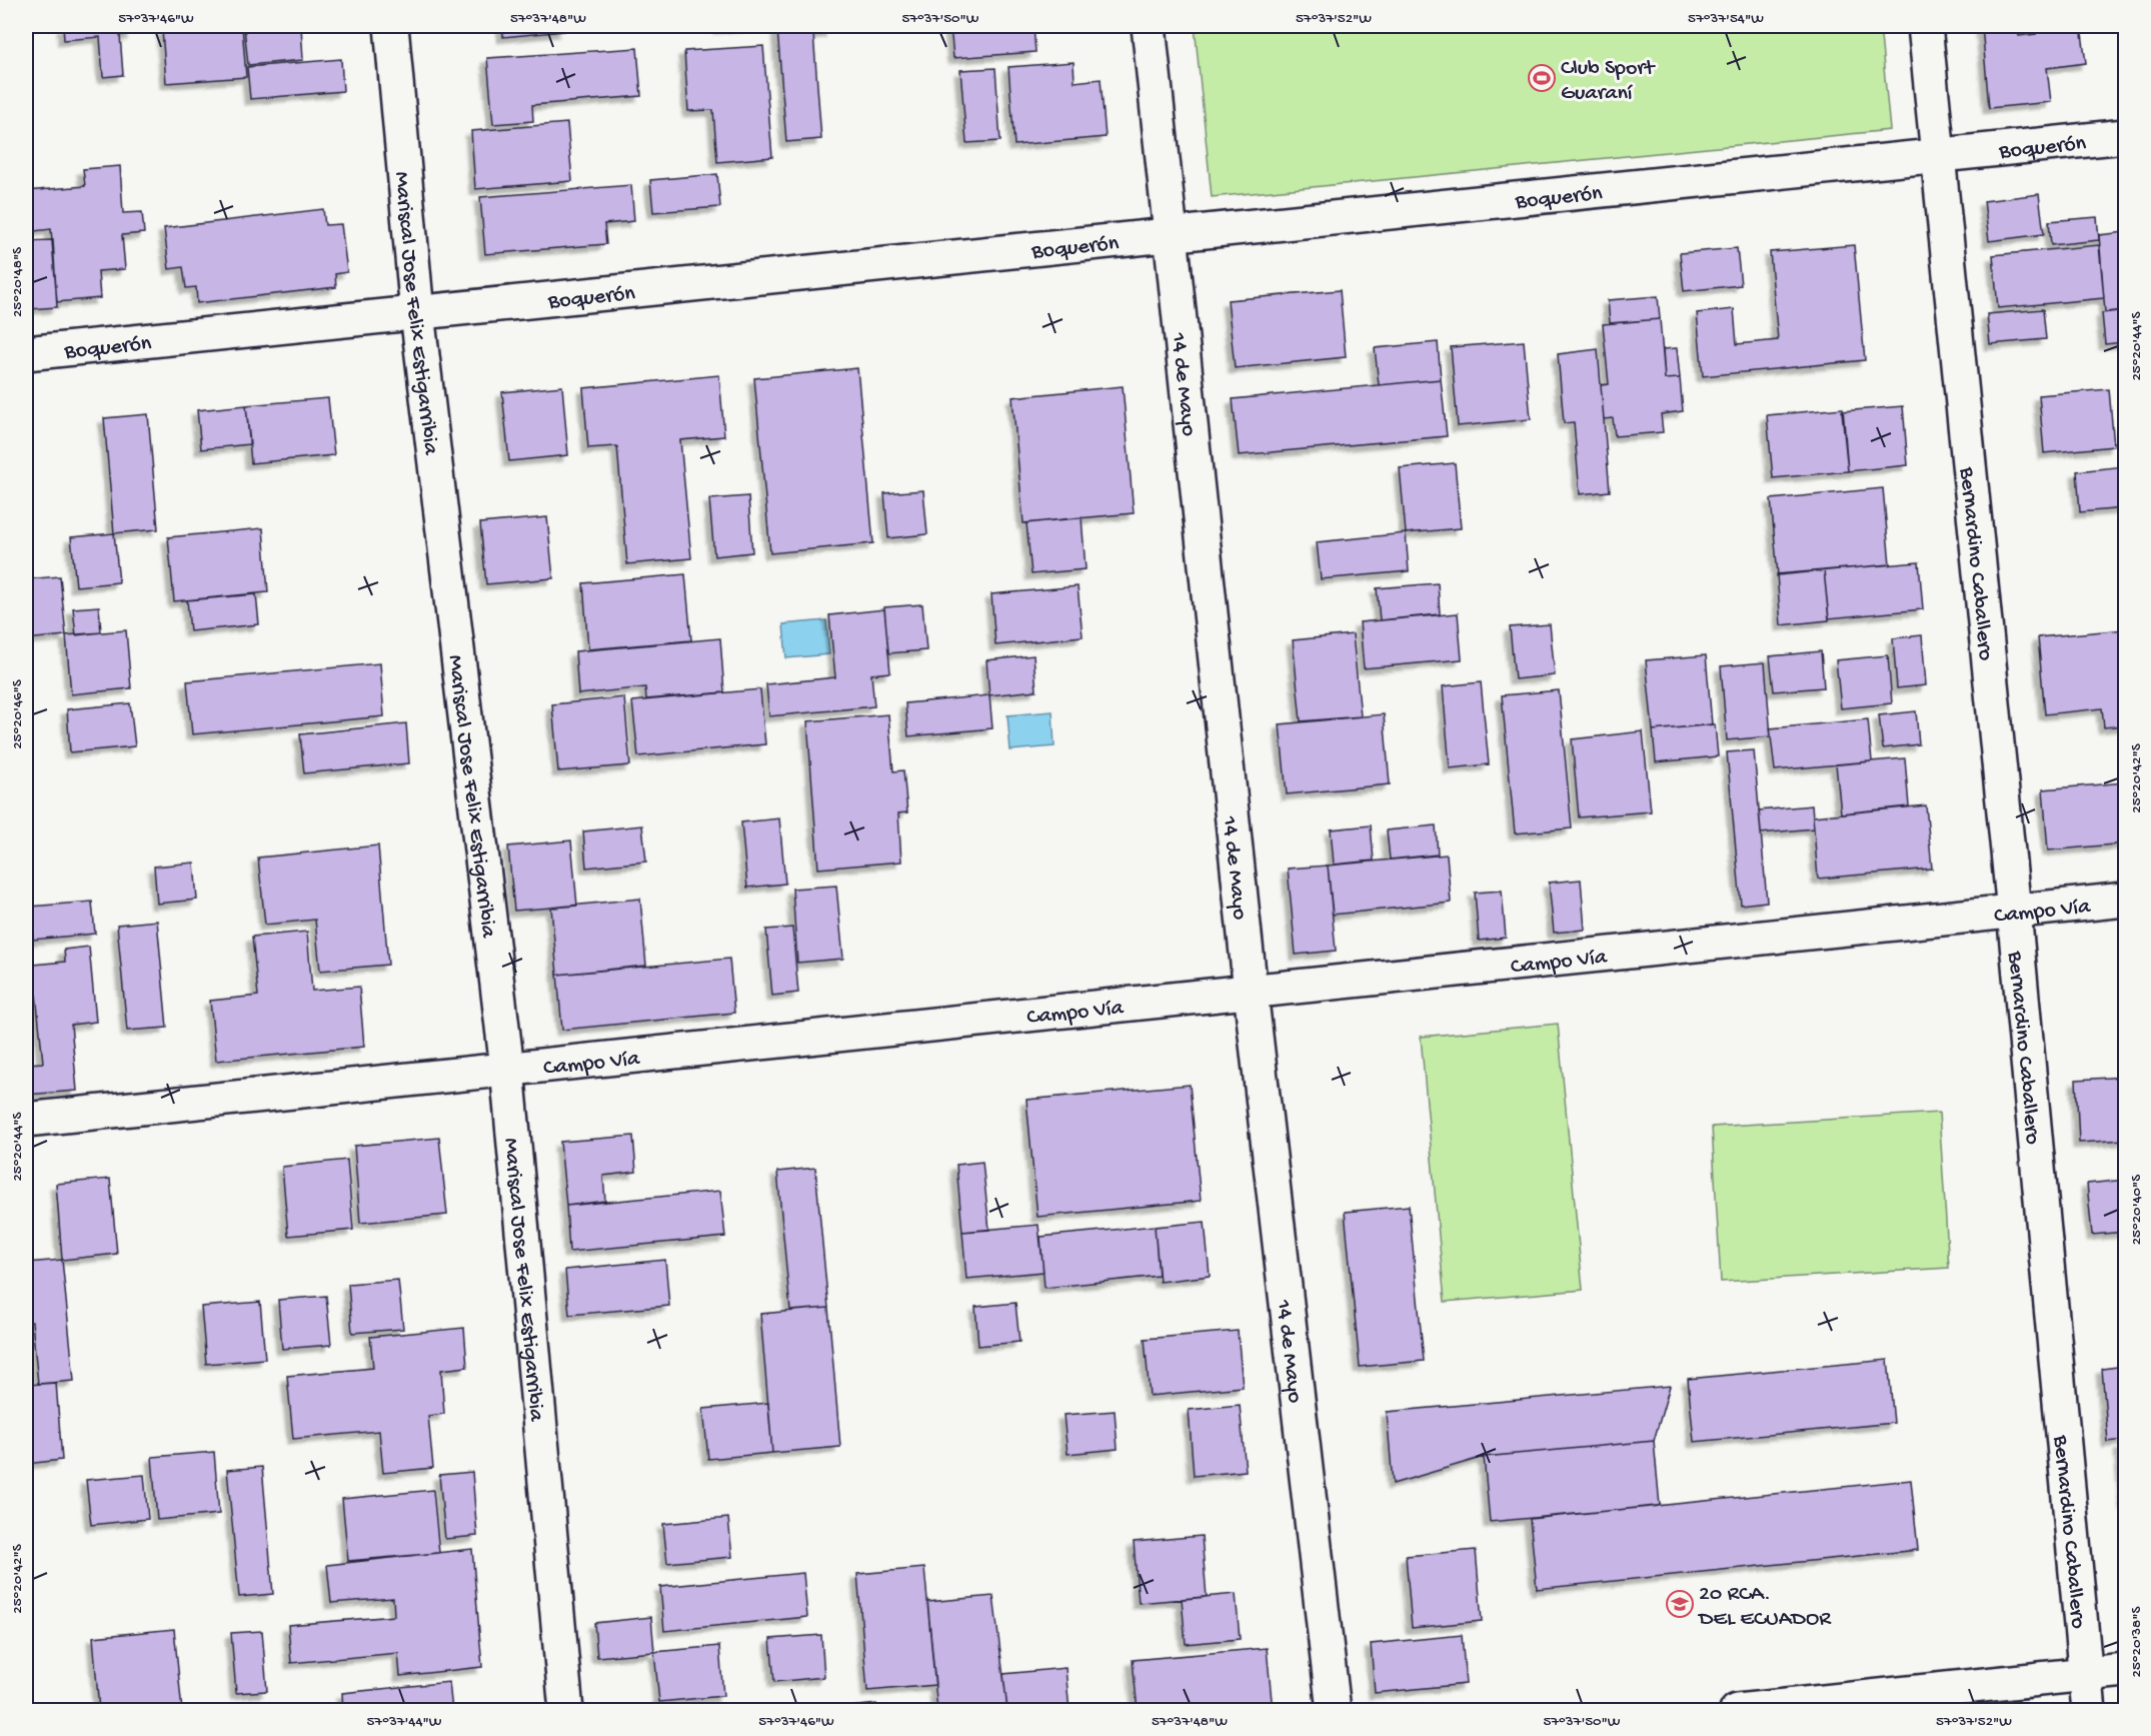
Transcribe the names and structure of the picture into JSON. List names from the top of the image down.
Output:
{
  "streets": {
    "street": [
      "Boquerón",
      "Mariscal Jose Felix Estigarribia",
      "14 de Mayo",
      "Bernardino Caballero",
      "Campo Vía"
    ]
  },
  "crossings": [
    ["Boquerón", "Mariscal Jose Felix Estigarribia"],
    ["Boquerón", "14 de Mayo"],
    ["Boquerón", "Bernardino Caballero"],
    ["Mariscal Jose Felix Estigarribia", "Campo Vía"],
    ["14 de Mayo", "Campo Vía"],
    ["Bernardino Caballero", "Campo Vía"]
  ],
  "places": {
    "sports": ["Club Sport Guaraní"],
    "school or university": ["20 RCA. DEL ECUADOR"]
  },
  "coordinates": [
    "57°37'46\"W",
    "57°37'48\"W",
    "57°37'50\"W",
    "57°37'52\"W",
    "57°37'54\"W",
    "25°20'48\"S",
    "25°20'44\"S",
    "25°20'46\"S",
    "25°20'42\"S",
    "25°20'40\"S",
    "25°20'38\"S",
    "57°37'44\"W"
  ]
}
